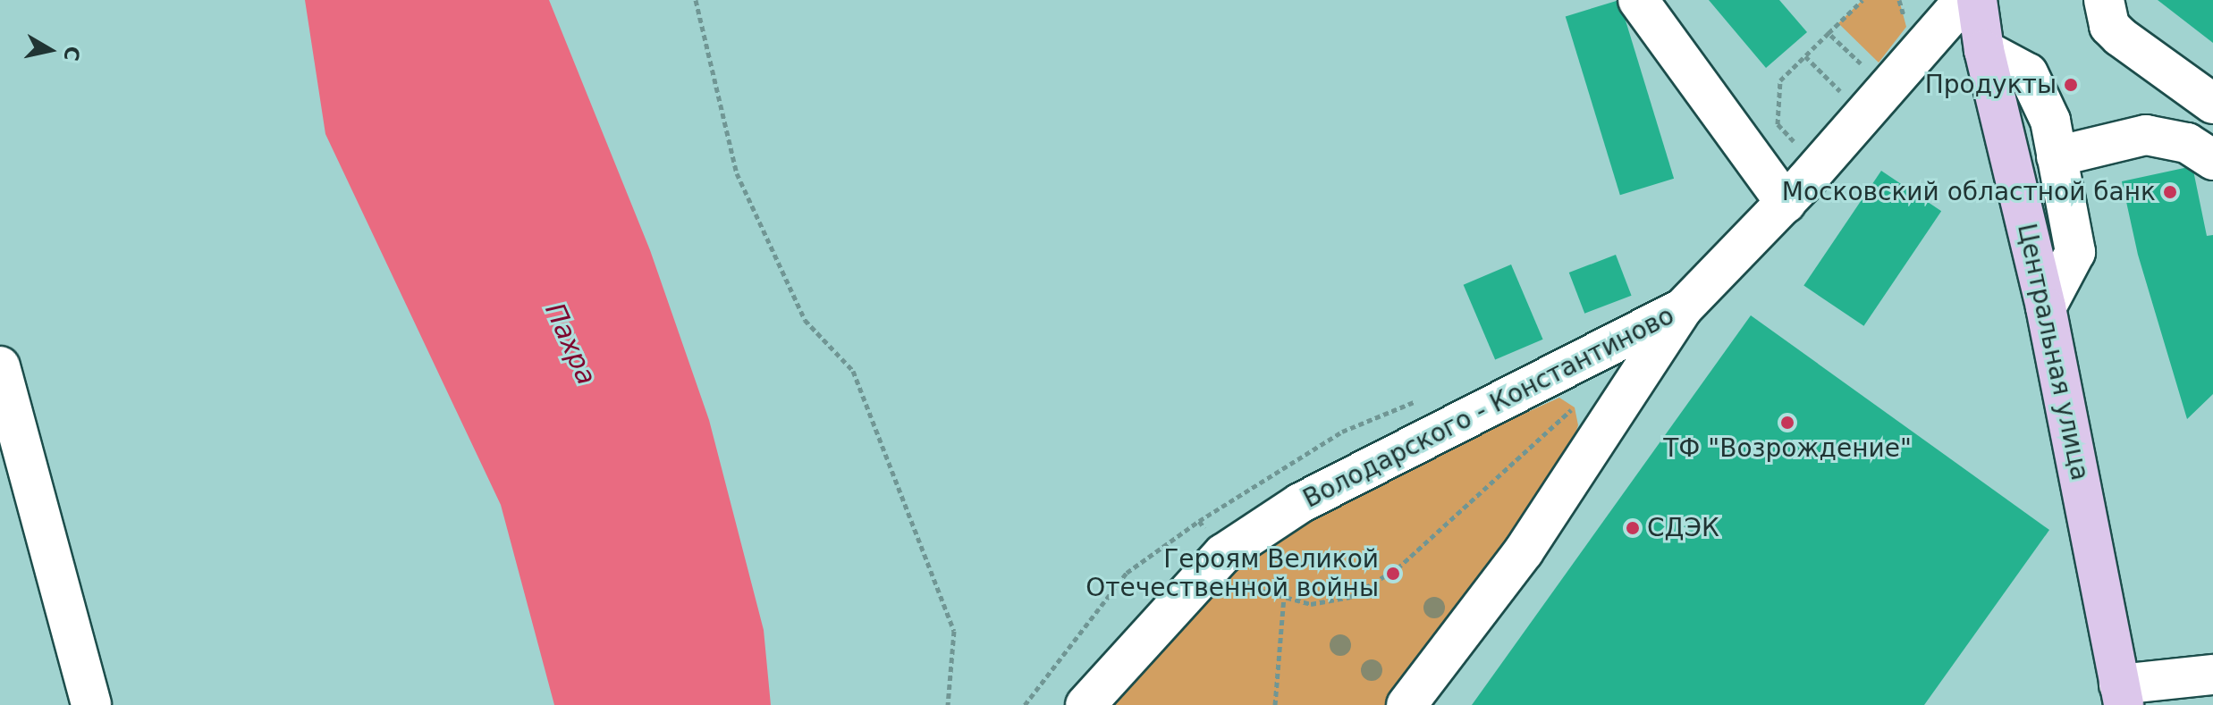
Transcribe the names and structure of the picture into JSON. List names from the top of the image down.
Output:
{
  "streets": {
    "main road": ["Центральная улица"],
    "street": ["Володарского - Константиново"]
  },
  "water": ["Пахра"],
  "places": [
    "Продукты",
    "Московский областной банк",
    "ТФ \"Возрождение\"",
    "СДЭК",
    "Героям Великой Отечественной войны"
  ],
  "north": "right"
}
